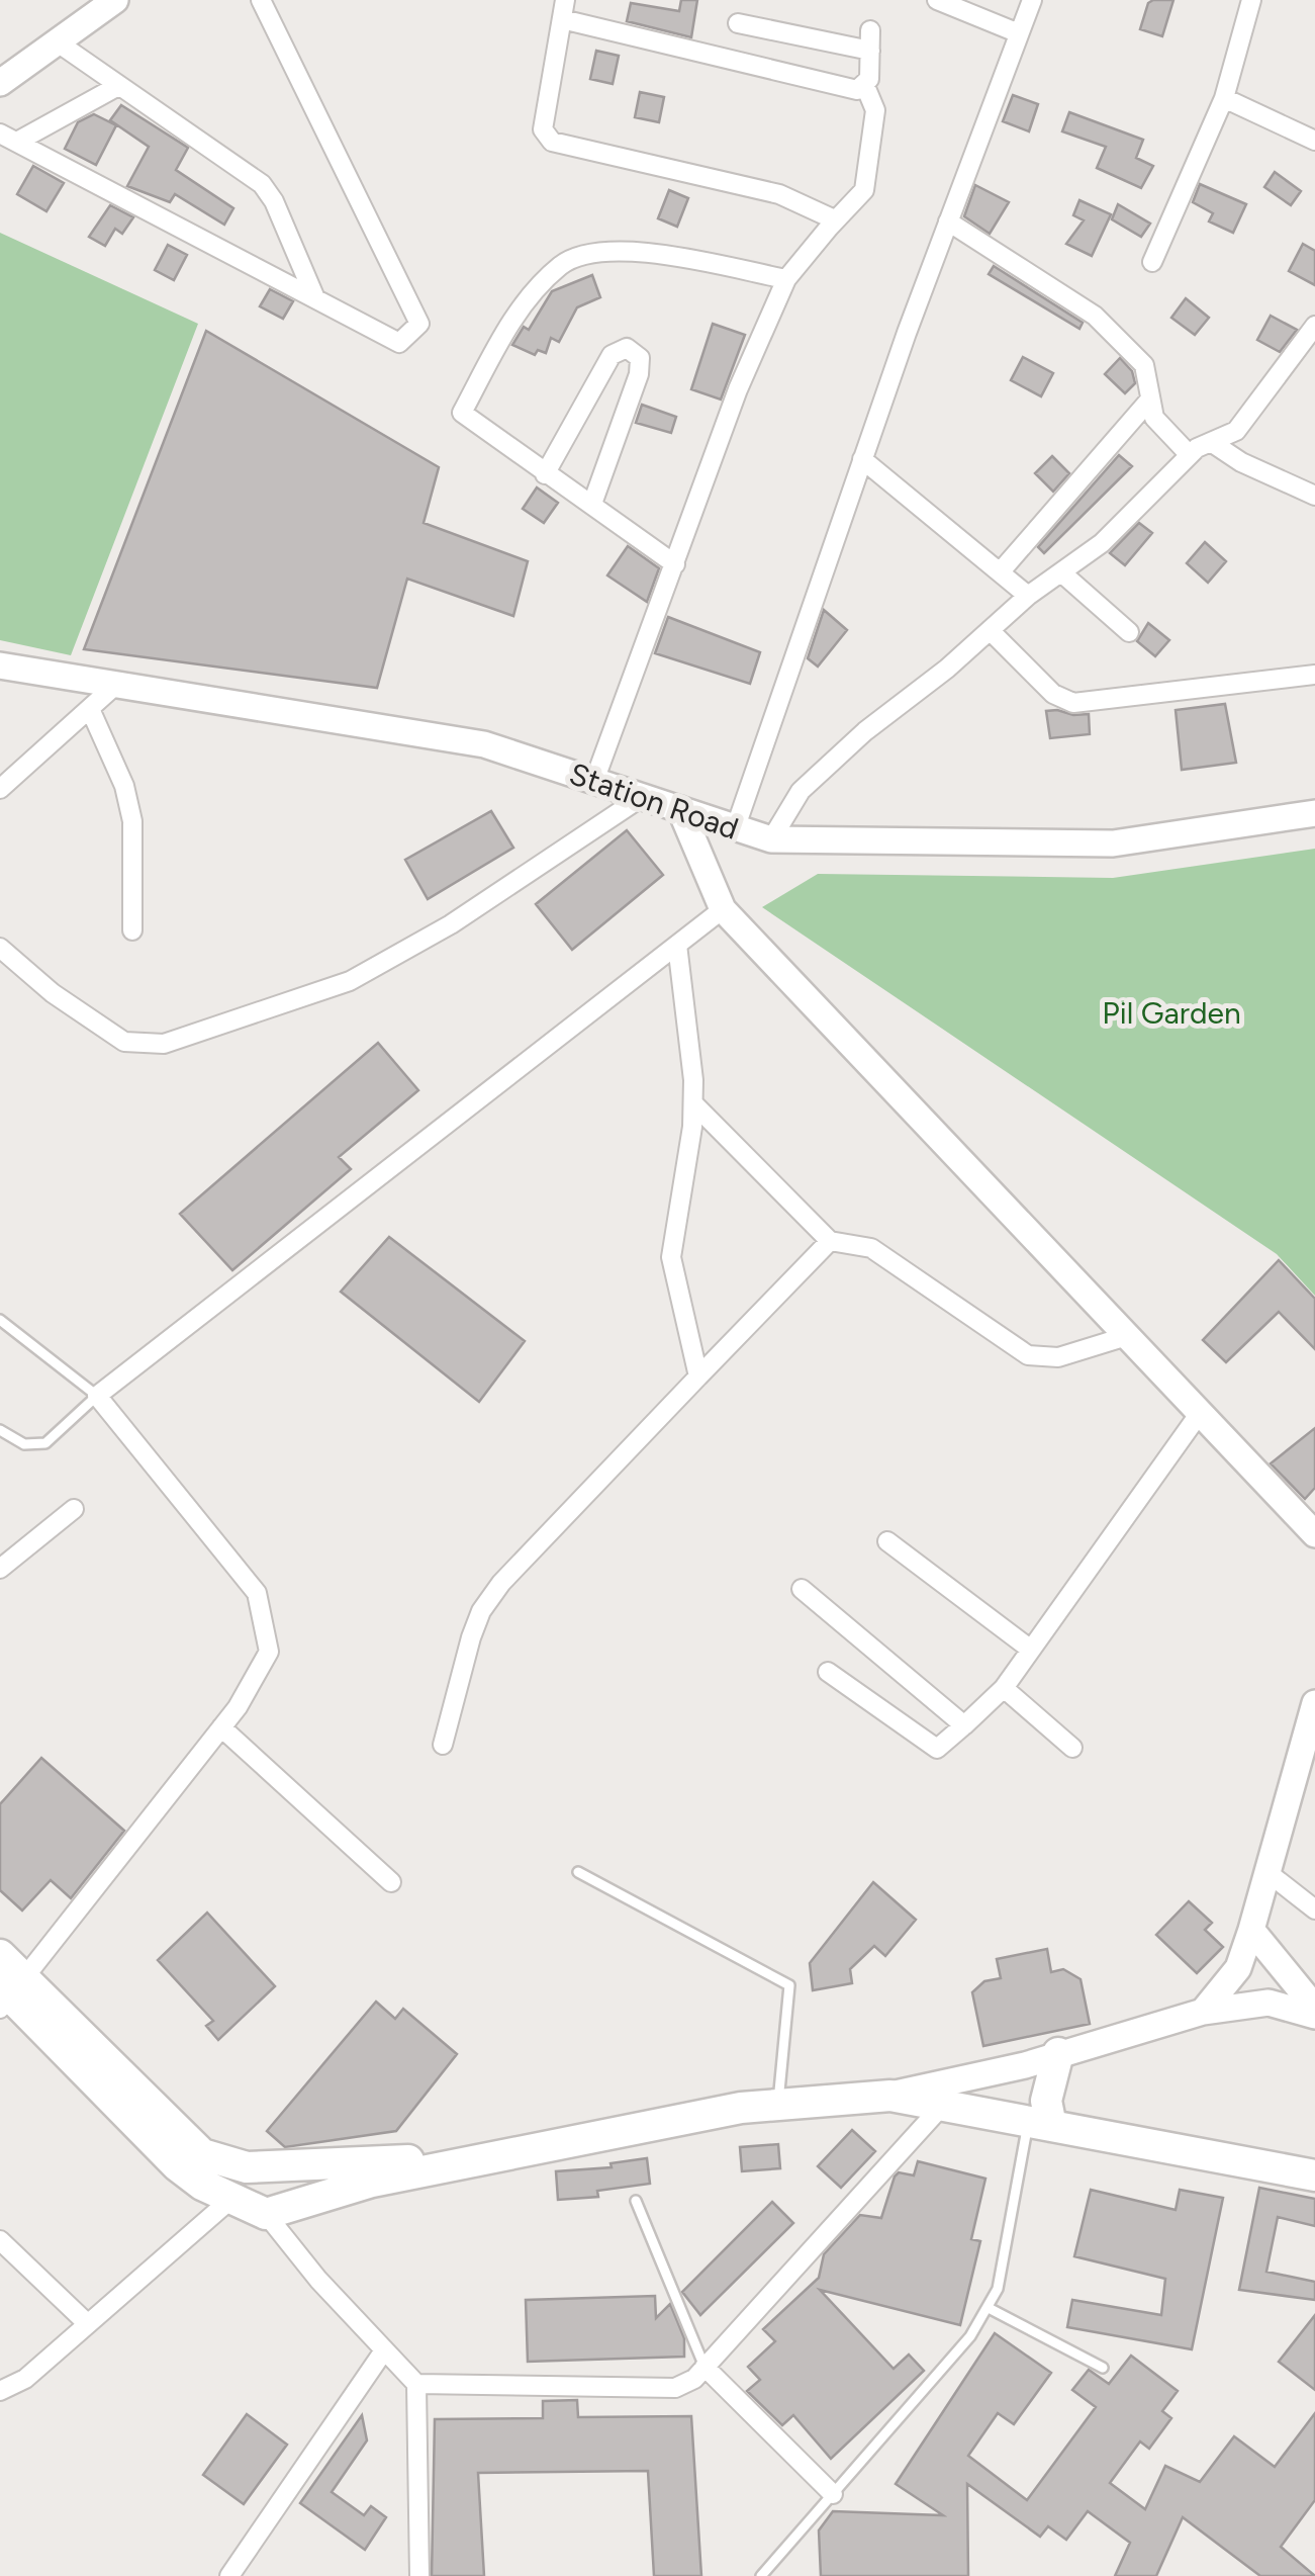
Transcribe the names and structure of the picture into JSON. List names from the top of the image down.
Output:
{
  "streets": {
    "main road": ["Station Road"]
  },
  "parks": ["Pil Garden"]
}
